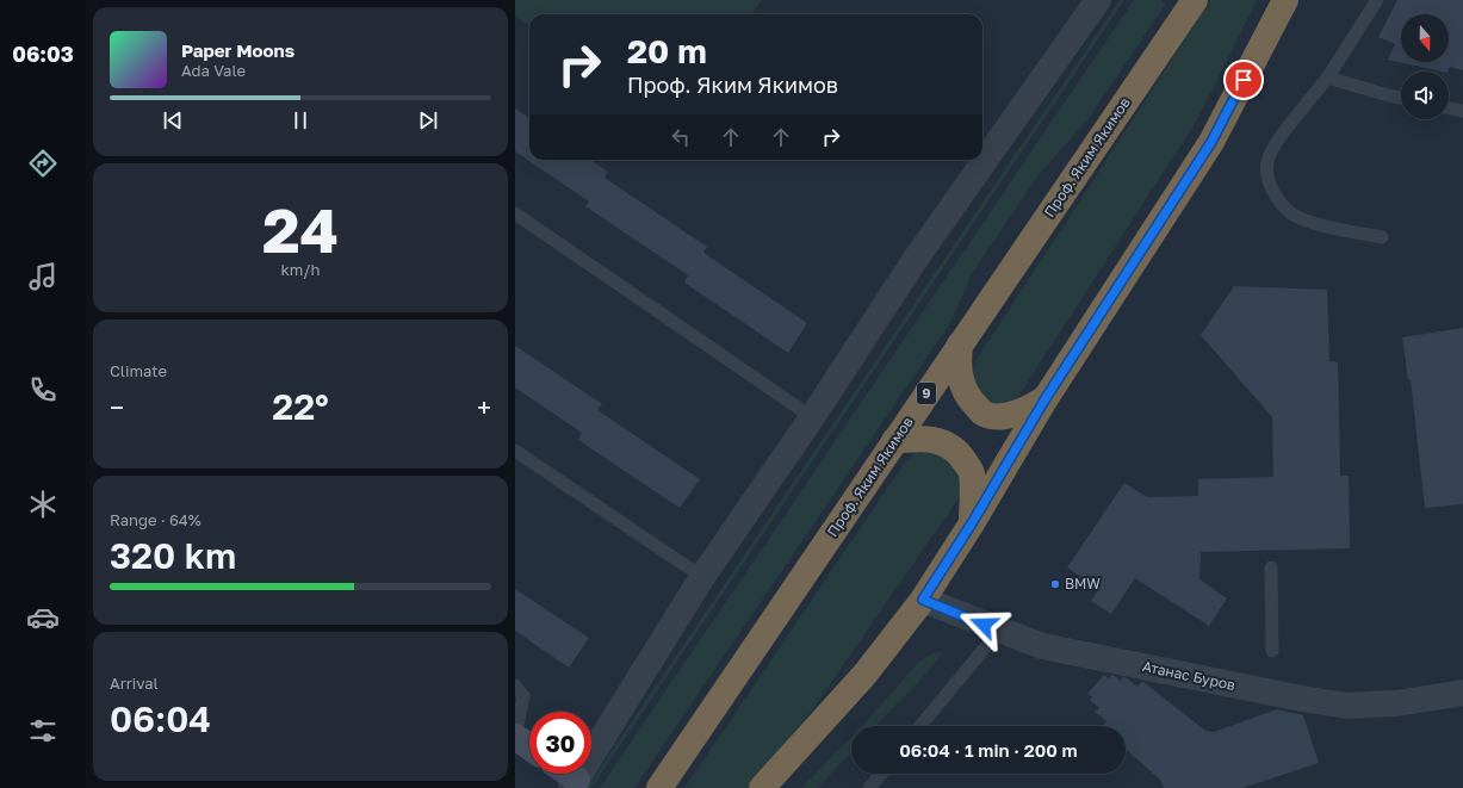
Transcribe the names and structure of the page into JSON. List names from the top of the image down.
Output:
{
  "streets": {
    "highway": ["Проф. Яким Якимов", "9"],
    "street": ["Атанас Буров"]
  },
  "places": ["BMW"],
  "north": "bottom",
  "page": {
    "tabs": "06:03",
    "turn": ["20 m", "Проф. Яким Якимов"],
    "song": ["Paper Moons", "Ada Vale"],
    "tile": [
      ["24", "km/h"],
      "Climate",
      ["Range · 64%", "320 km"],
      ["Arrival", "06:04"]
    ],
    "heat": ["−", "22°", "+"],
    "limit": "30",
    "trip": "06:04 · 1 min · 200 m"
  }
}
